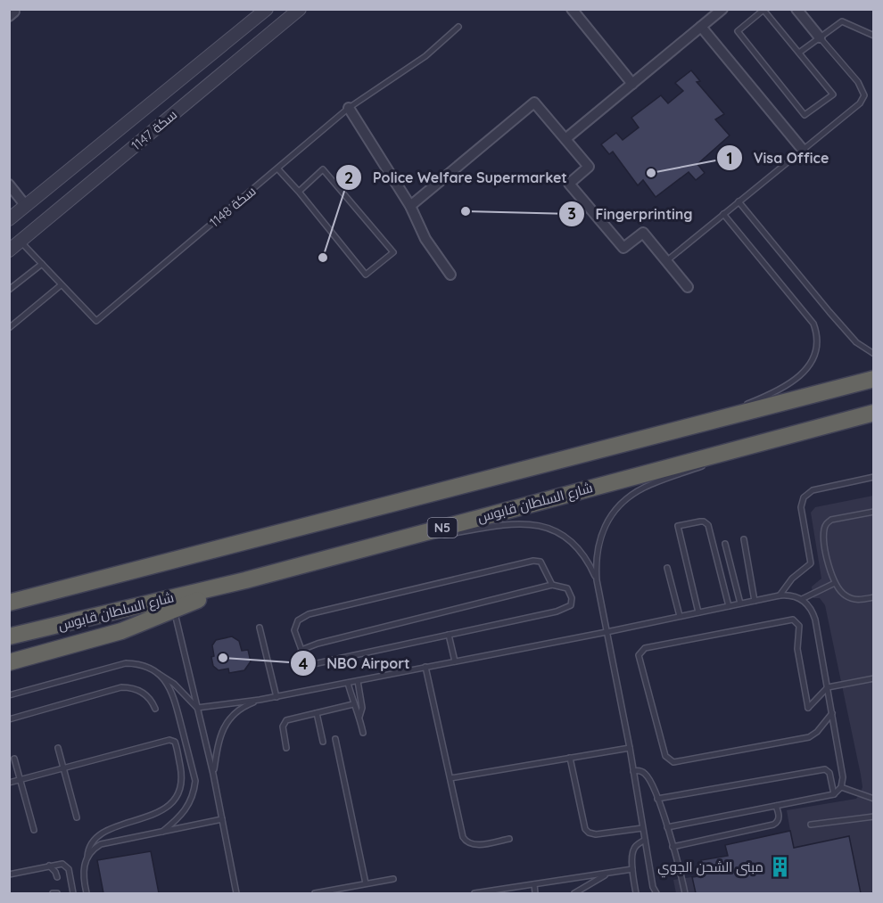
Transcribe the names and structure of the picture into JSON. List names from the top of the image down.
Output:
{
  "streets": {
    "highway": ["شارع السلطان قابوس", "N5"],
    "street": ["سكة 1147"],
    "lane": ["سكة 1148"]
  },
  "crossings": [
    ["سكة 1147", "سكة 1148"]
  ],
  "places": {
    "other": [
      "Visa Office",
      "Fingerprinting",
      "Police Welfare Supermarket",
      "NBO Airport"
    ],
    "building": ["مبنى الشحن الجوي"]
  }
}
